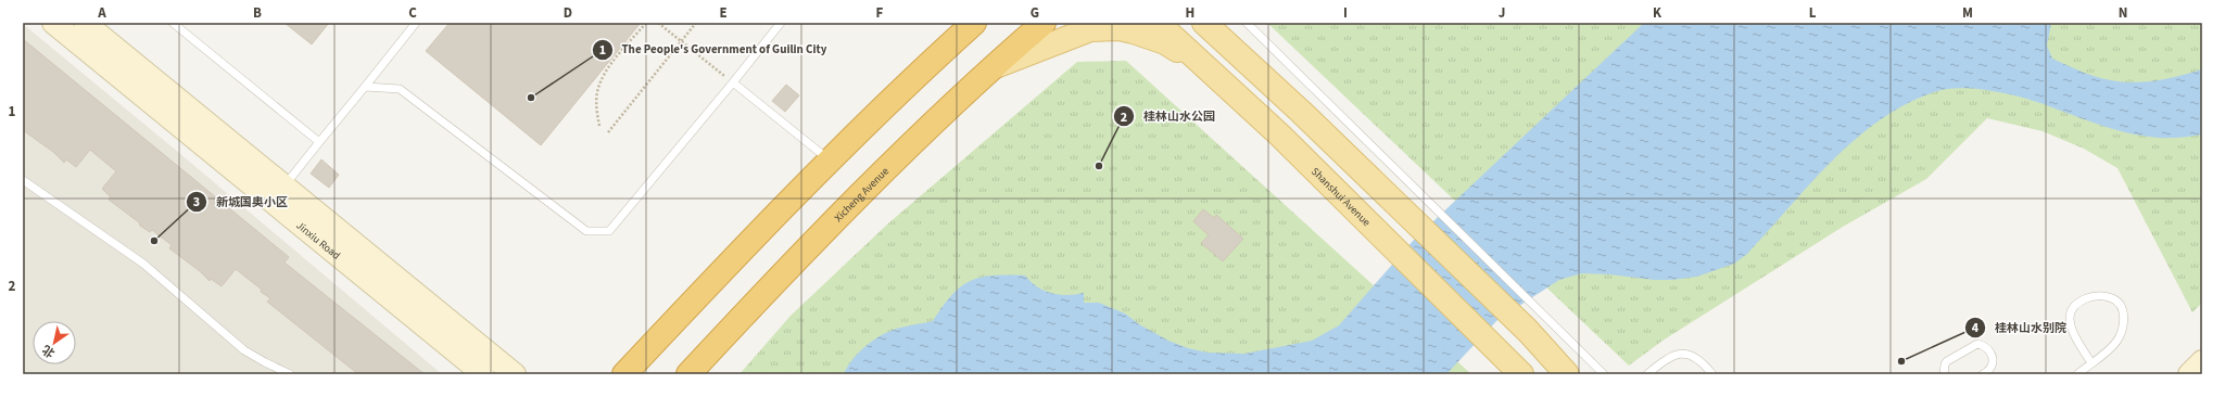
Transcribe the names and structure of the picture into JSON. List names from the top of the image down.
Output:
{
  "streets": {
    "highway": ["Xicheng Avenue"],
    "main road": ["Shanshui Avenue"],
    "street": ["Jinxiu Road"]
  },
  "places": [
    "The People's Government of Guilin City",
    "桂林山水公园",
    "新城国奥小区",
    "桂林山水别院"
  ],
  "north": "bottom left",
  "grid": {
    "columns": [
      "A",
      "B",
      "C",
      "D",
      "E",
      "F",
      "G",
      "H",
      "I",
      "J",
      "K",
      "L",
      "M",
      "N"
    ],
    "rows": ["1", "2"]
  }
}
